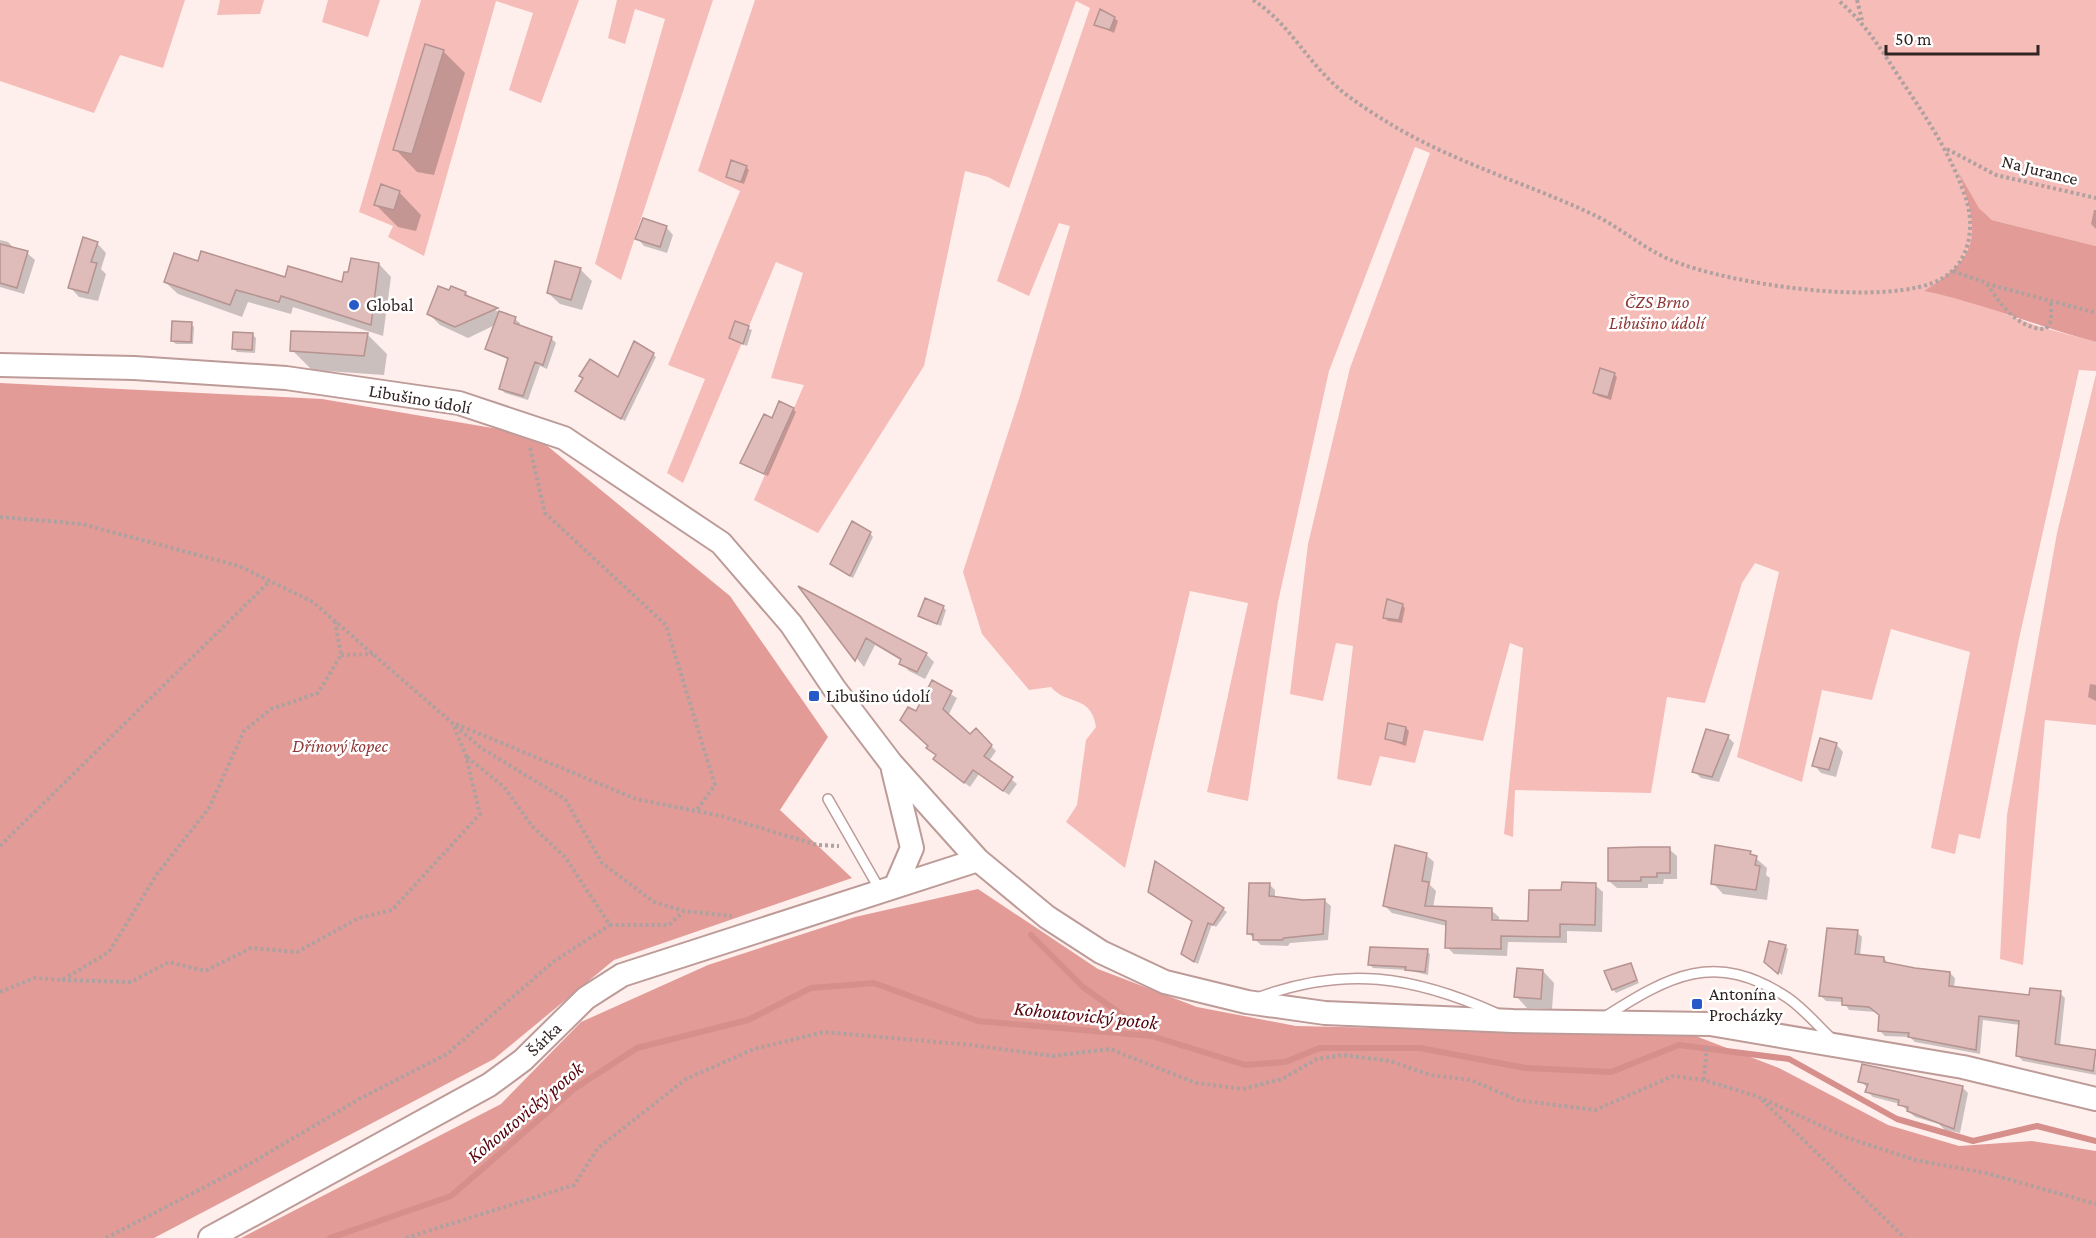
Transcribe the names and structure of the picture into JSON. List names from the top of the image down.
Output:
{
  "streets": {
    "street": ["Libušino údolí", "Šárka"],
    "path": ["Na Jurance"]
  },
  "crossings": [
    ["Libušino údolí", "Šárka"]
  ],
  "water": ["Kohoutovický potok"],
  "parks": ["ČZS Brno Libušino údolí", "Dřínový kopec"],
  "places": {
    "other": ["Global"],
    "transit": ["Libušino údolí", "Antonína Procházky"]
  },
  "scale_bar": "50 m"
}
